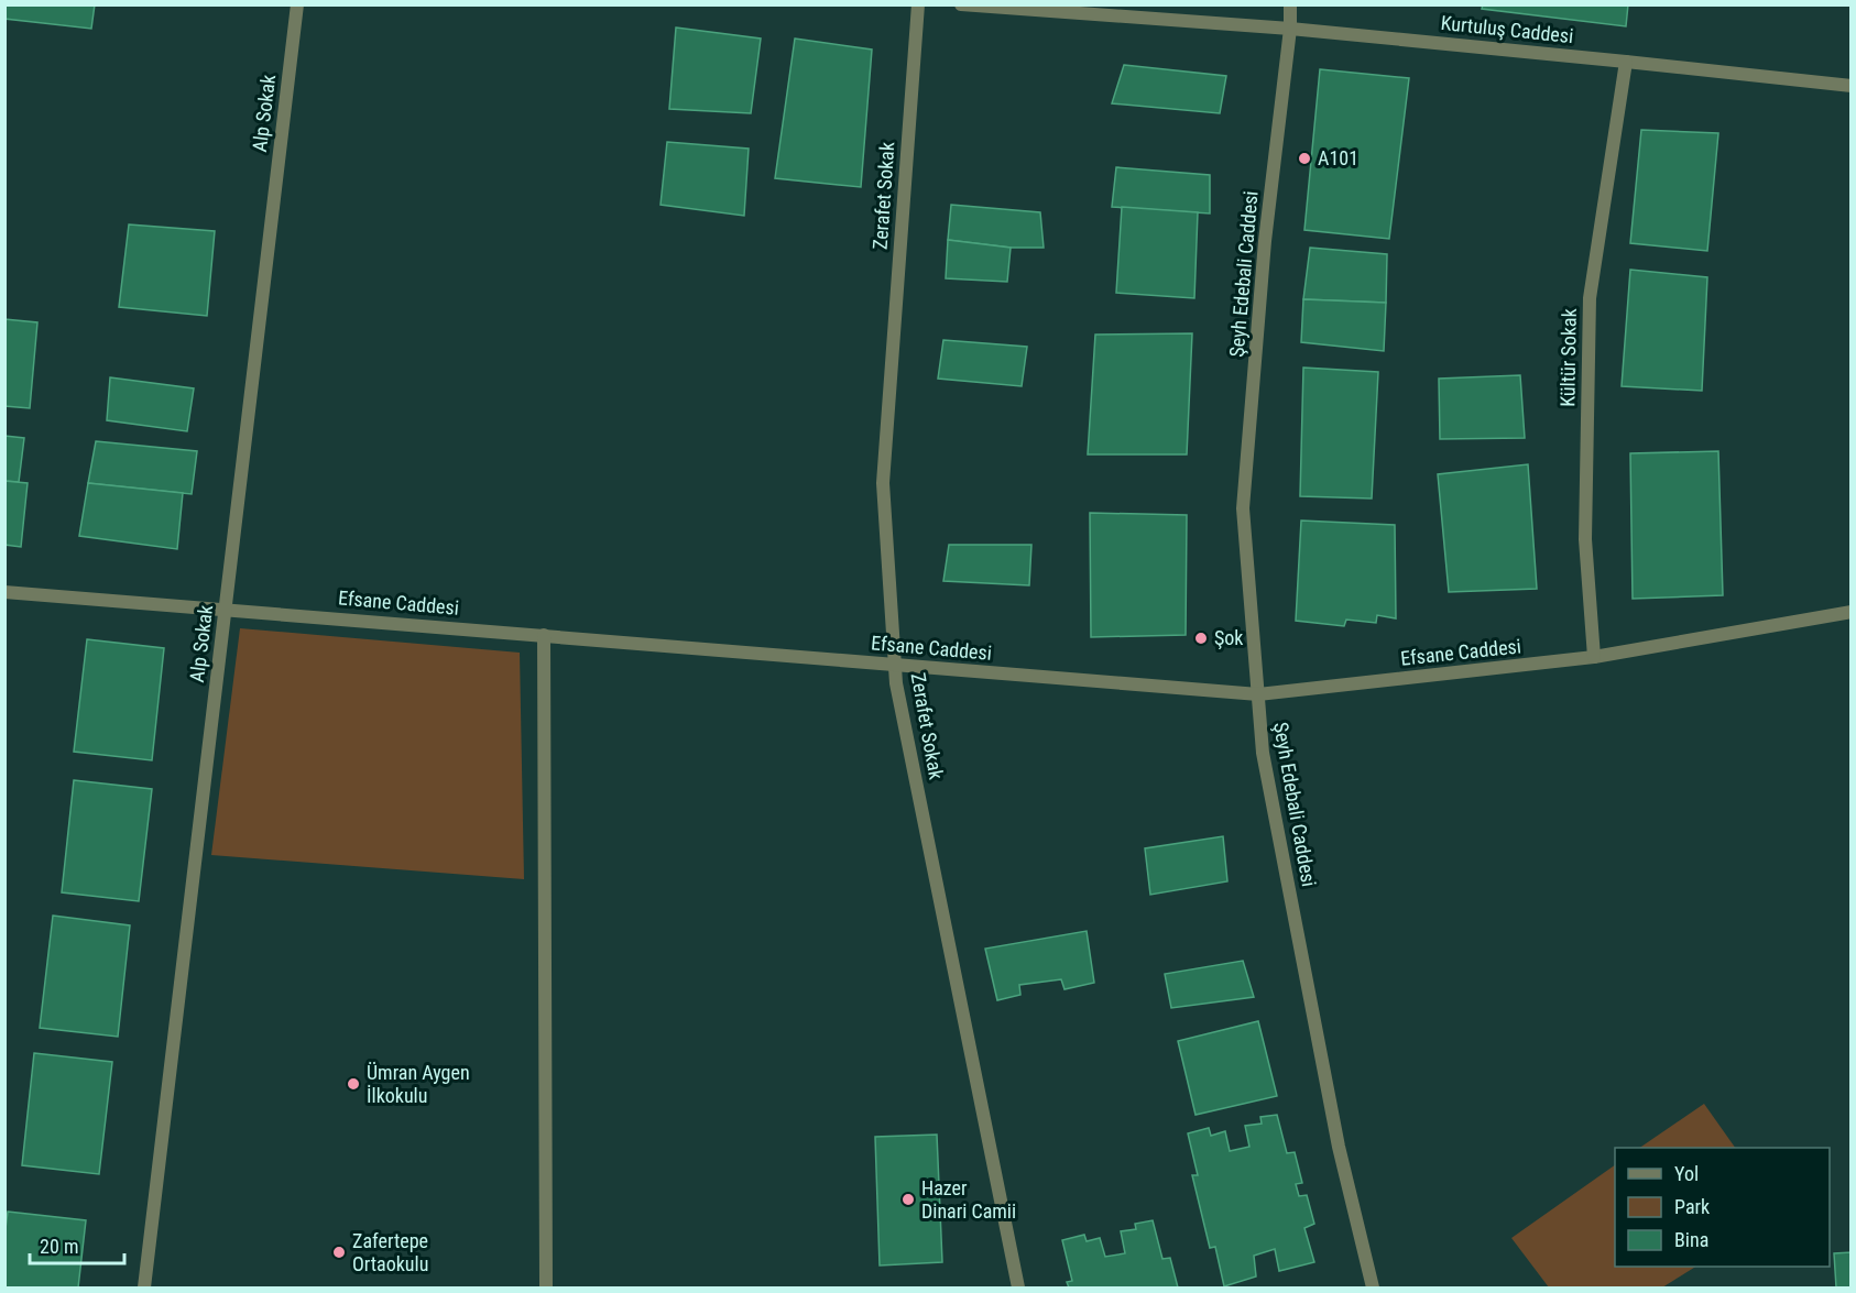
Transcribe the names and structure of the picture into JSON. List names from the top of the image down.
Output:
{
  "streets": {
    "street": [
      "Kurtuluş Caddesi",
      "Alp Sokak",
      "Zerafet Sokak",
      "Şeyh Edebali Caddesi",
      "Kültür Sokak",
      "Efsane Caddesi"
    ]
  },
  "crossings": [
    ["Kurtuluş Caddesi", "Şeyh Edebali Caddesi"],
    ["Kurtuluş Caddesi", "Kültür Sokak"],
    ["Alp Sokak", "Efsane Caddesi"],
    ["Zerafet Sokak", "Efsane Caddesi"],
    ["Şeyh Edebali Caddesi", "Efsane Caddesi"],
    ["Kültür Sokak", "Efsane Caddesi"]
  ],
  "places": [
    "A101",
    "Şok",
    "Ümran Aygen İlkokulu",
    "Hazer Dinari Camii",
    "Zafertepe Ortaokulu"
  ],
  "legend": ["Yol", "Park", "Bina"],
  "scale_bar": "20 m"
}
